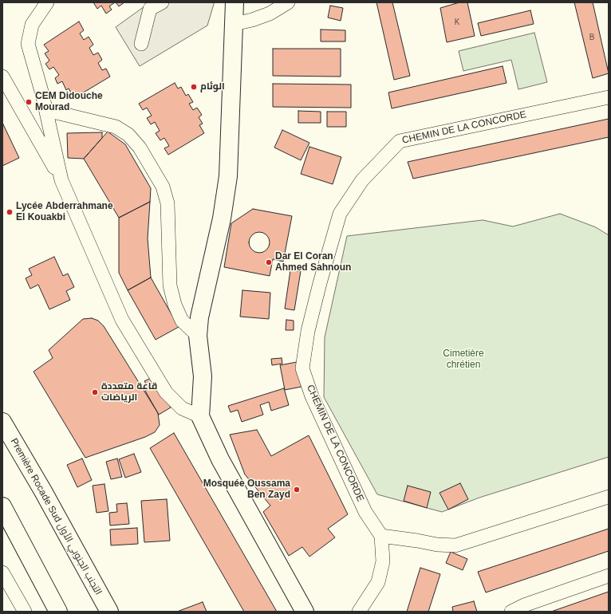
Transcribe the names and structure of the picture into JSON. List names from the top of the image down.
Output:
{
  "streets": {
    "main road": ["Première Rocade Sud التجنب الجنوبي الأول"],
    "street": ["CHEMIN DE LA CONCORDE"]
  },
  "parks": ["Cimetière chrétien"],
  "places": [
    "الوئام",
    "CEM Didouche Mourad",
    "Lycée Abderrahmane El Kouakbi",
    "Dar El Coran Ahmed Sahnoun",
    "قاعة متعددة الرياضات",
    "Mosquée Oussama Ben Zayd"
  ],
  "house_numbers": ["K", "B"]
}
